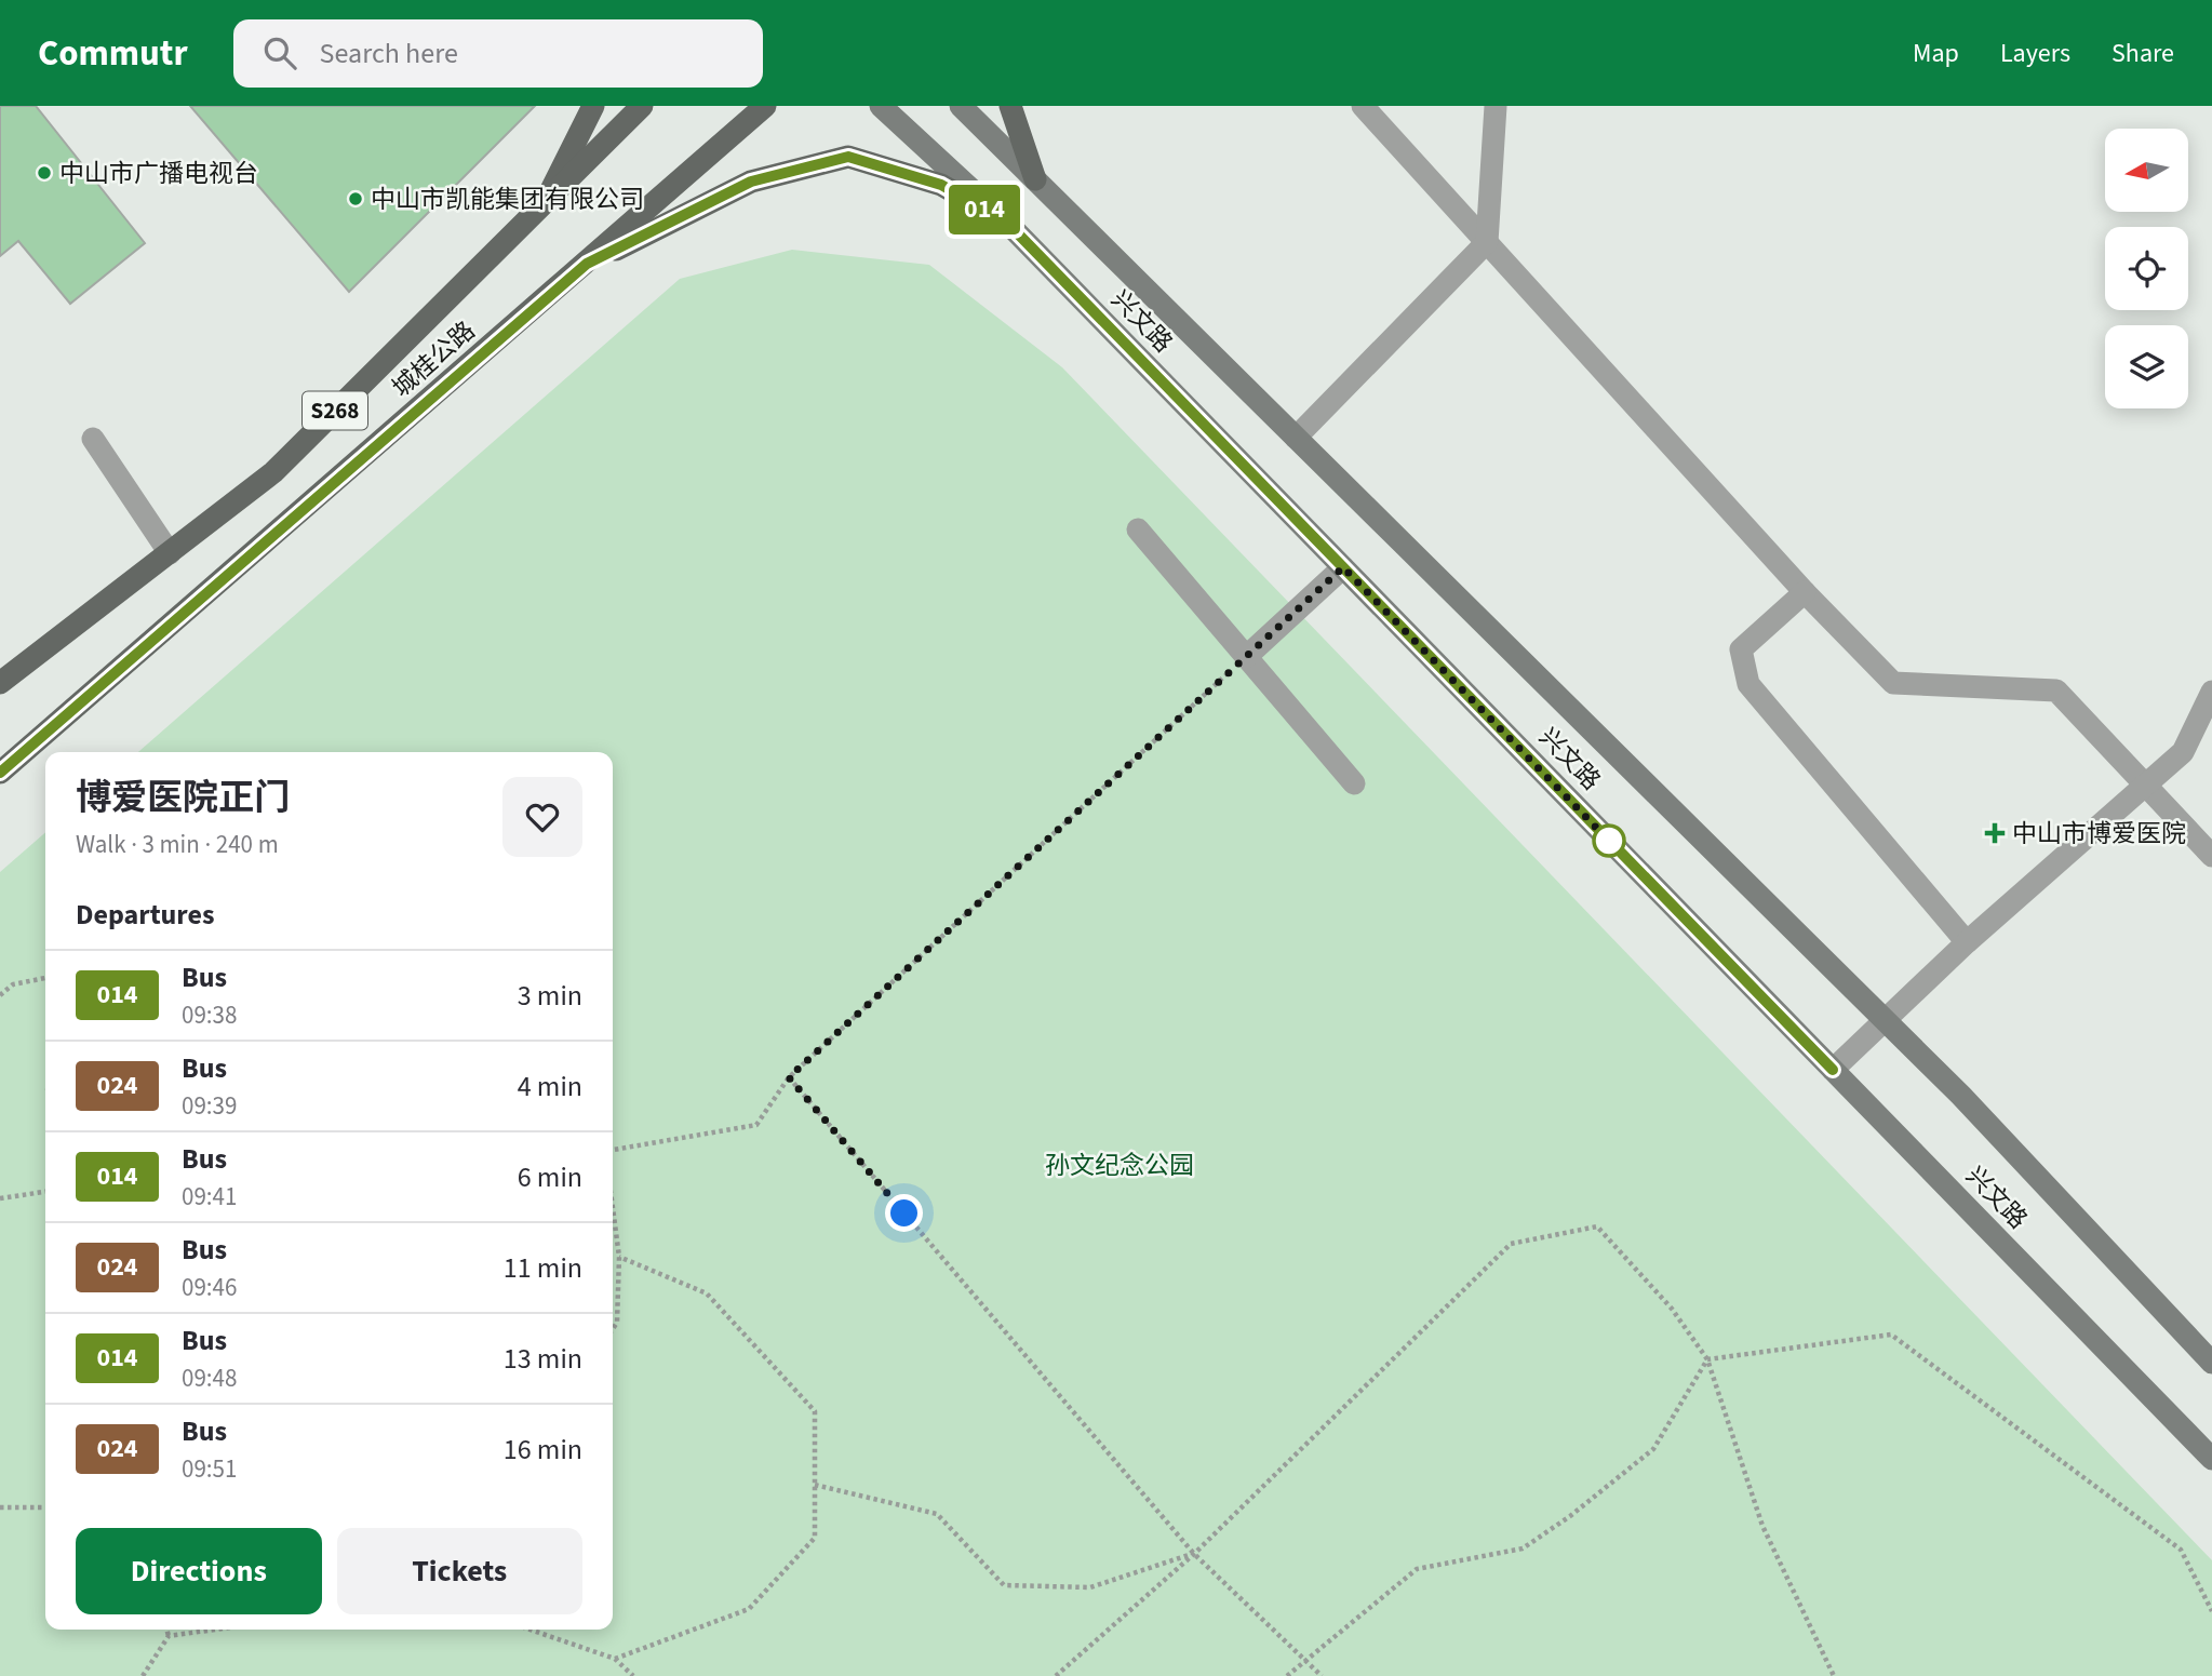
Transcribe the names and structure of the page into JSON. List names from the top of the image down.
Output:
{
  "streets": {
    "main road": ["兴文路", "城桂公路", "S268"]
  },
  "parks": ["孙文纪念公园"],
  "places": {
    "other": ["中山市广播电视台", "中山市凯能集团有限公司"],
    "health": ["中山市博爱医院"]
  },
  "lines": ["bus line 014"],
  "north": "left",
  "page": {
    "header": "Commutr",
    "search": "Search here",
    "nav": ["Map", "Layers", "Share"],
    "on_map": "014",
    "heading": [
      ["博爱医院正门", "Walk · 3 min · 240 m"],
      "Departures"
    ],
    "list": [
      {
        "mark": "014",
        "name": "Bus",
        "note": "09:38",
        "value": "3 min"
      },
      {
        "mark": "024",
        "name": "Bus",
        "note": "09:39",
        "value": "4 min"
      },
      {
        "mark": "014",
        "name": "Bus",
        "note": "09:41",
        "value": "6 min"
      },
      {
        "mark": "024",
        "name": "Bus",
        "note": "09:46",
        "value": "11 min"
      },
      {
        "mark": "014",
        "name": "Bus",
        "note": "09:48",
        "value": "13 min"
      },
      {
        "mark": "024",
        "name": "Bus",
        "note": "09:51",
        "value": "16 min"
      }
    ],
    "buttons": ["Directions", "Tickets"]
  }
}
